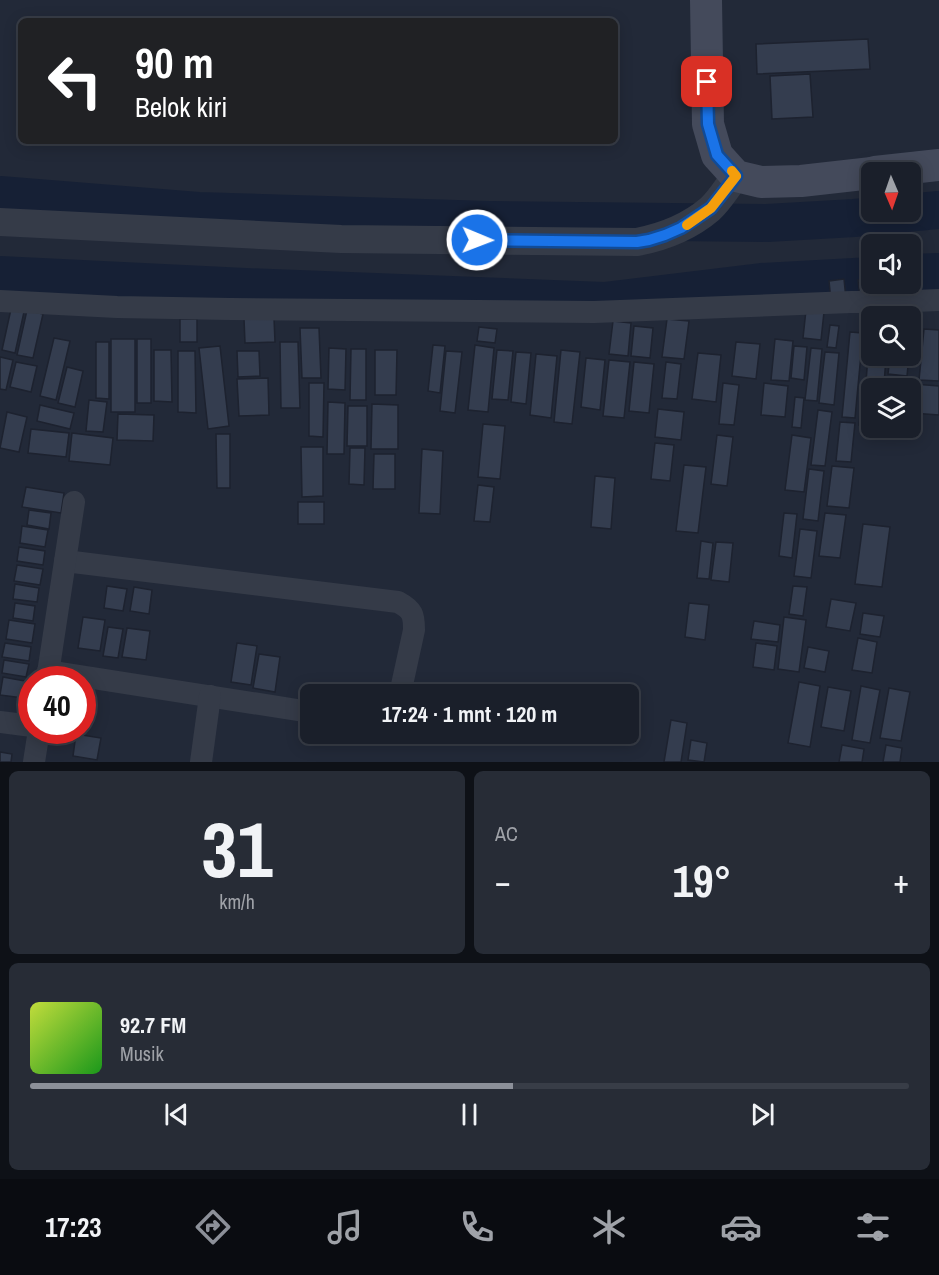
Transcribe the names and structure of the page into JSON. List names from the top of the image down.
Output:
{
  "north": "bottom",
  "page": {
    "turn": ["90 m", "Belok kiri"],
    "limit": "40",
    "trip": "17:24 · 1 mnt · 120 m",
    "tile": [
      ["31", "km/h"],
      "AC"
    ],
    "heat": ["−", "19°", "+"],
    "song": ["92.7 FM", "Musik"],
    "tabs": "17:23"
  }
}
